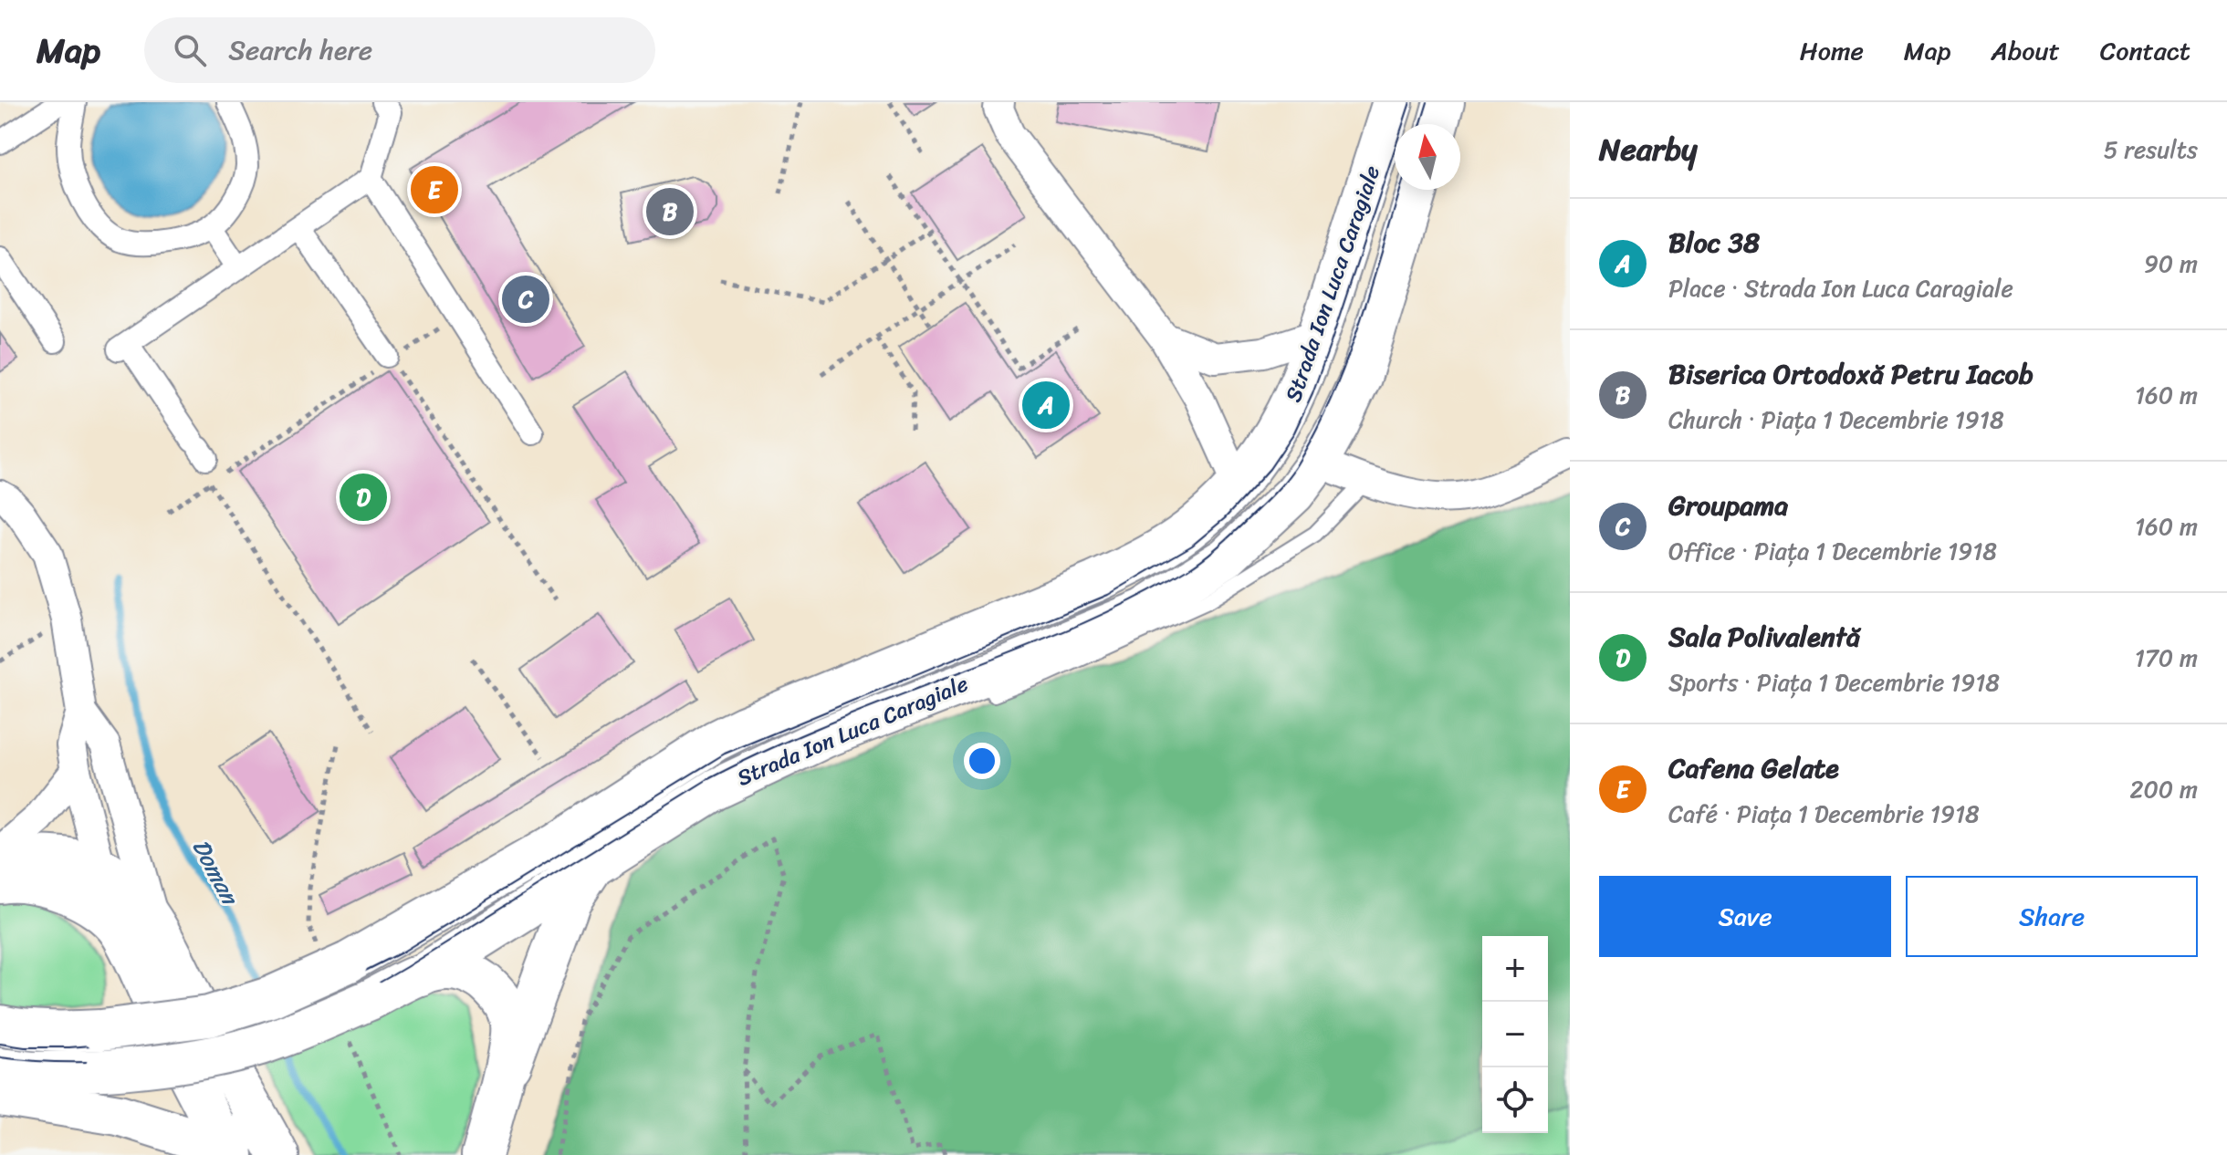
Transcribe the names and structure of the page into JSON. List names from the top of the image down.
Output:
{
  "streets": {
    "main road": ["Strada Ion Luca Caragiale"]
  },
  "water": ["Doman"],
  "north": "top",
  "page": {
    "header": "Map",
    "search": "Search here",
    "nav": [
      "Home",
      "Map",
      "About",
      "Contact"
    ],
    "heading": ["Nearby", "5 results"],
    "pins": [
      "E",
      "B",
      "C",
      "A",
      "D"
    ],
    "list": [
      {
        "mark": "A",
        "name": "Bloc 38",
        "note": "Place · Strada Ion Luca Caragiale",
        "value": "90 m"
      },
      {
        "mark": "B",
        "name": "Biserica Ortodoxă Petru Iacob",
        "note": "Church · Piața 1 Decembrie 1918",
        "value": "160 m"
      },
      {
        "mark": "C",
        "name": "Groupama",
        "note": "Office · Piața 1 Decembrie 1918",
        "value": "160 m"
      },
      {
        "mark": "D",
        "name": "Sala Polivalentă",
        "note": "Sports · Piața 1 Decembrie 1918",
        "value": "170 m"
      },
      {
        "mark": "E",
        "name": "Cafena Gelate",
        "note": "Café · Piața 1 Decembrie 1918",
        "value": "200 m"
      }
    ],
    "buttons": ["Save", "Share"],
    "map_buttons": ["+", "−"]
  }
}
